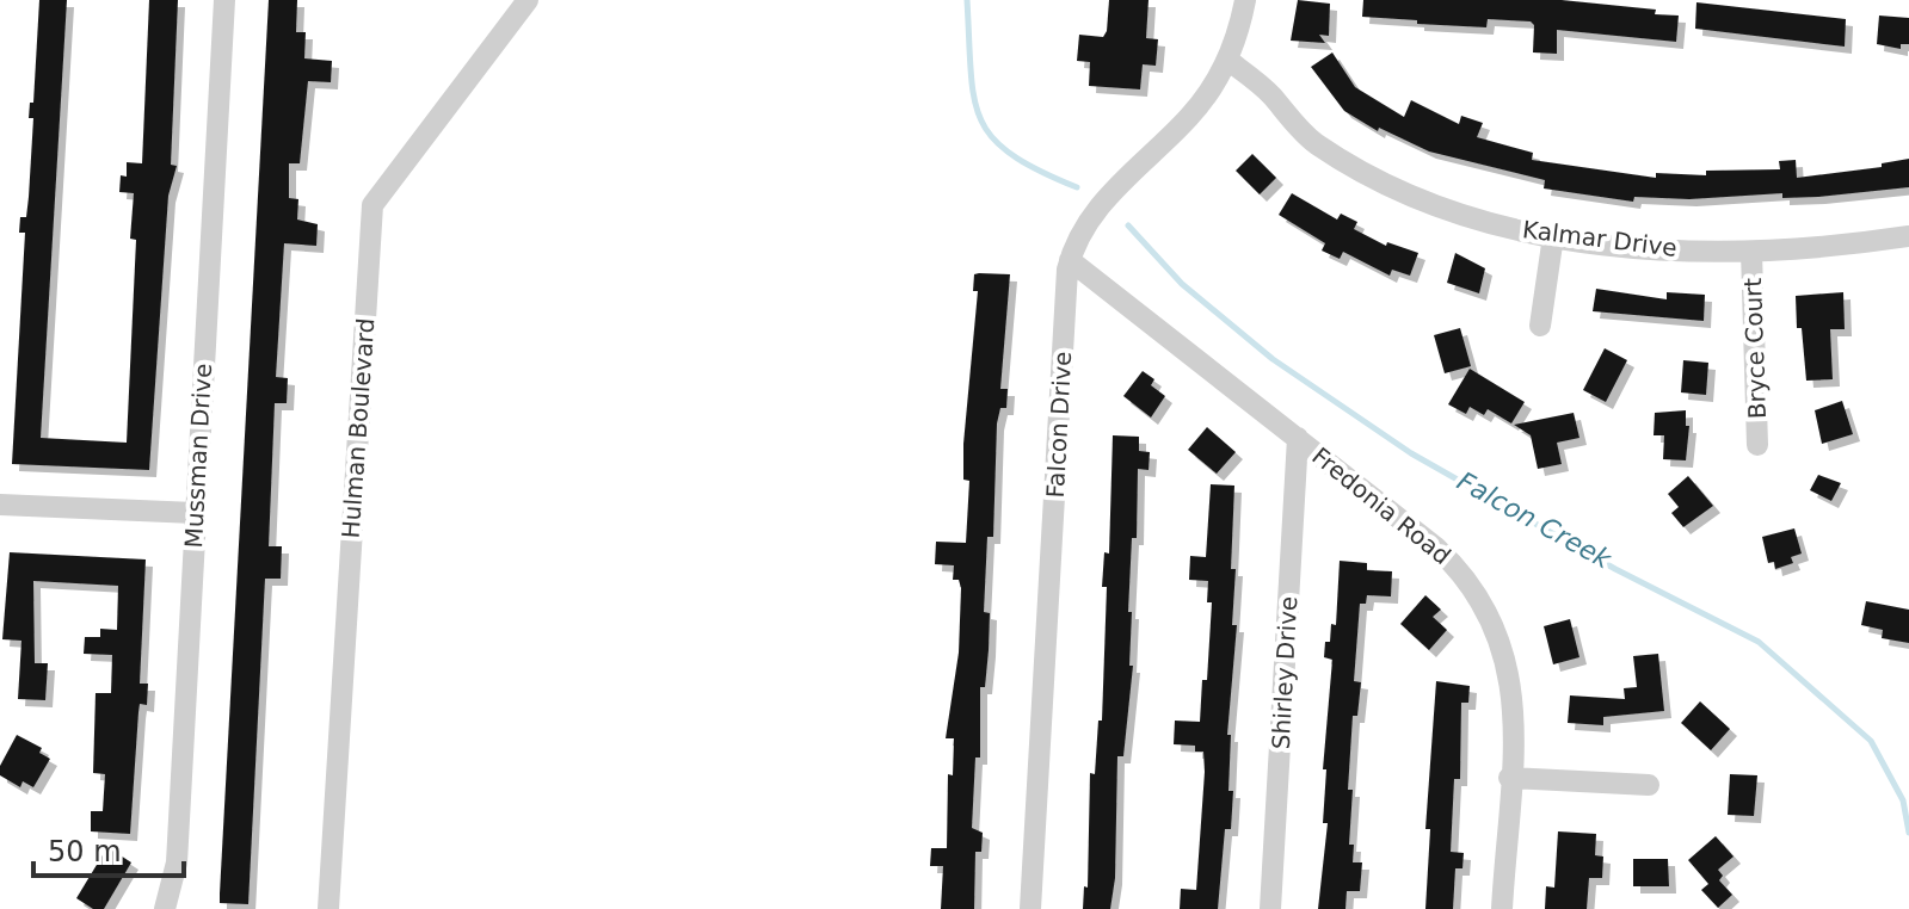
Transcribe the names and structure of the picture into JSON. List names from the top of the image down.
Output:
{
  "streets": {
    "street": [
      "Kalmar Drive",
      "Bryce Court",
      "Falcon Drive",
      "Hulman Boulevard",
      "Mussman Drive",
      "Fredonia Road",
      "Shirley Drive"
    ]
  },
  "crossings": [
    ["Kalmar Drive", "Bryce Court"],
    ["Kalmar Drive", "Falcon Drive"],
    ["Falcon Drive", "Fredonia Road"],
    ["Fredonia Road", "Shirley Drive"]
  ],
  "water": ["Falcon Creek"],
  "scale_bar": "50 m"
}
